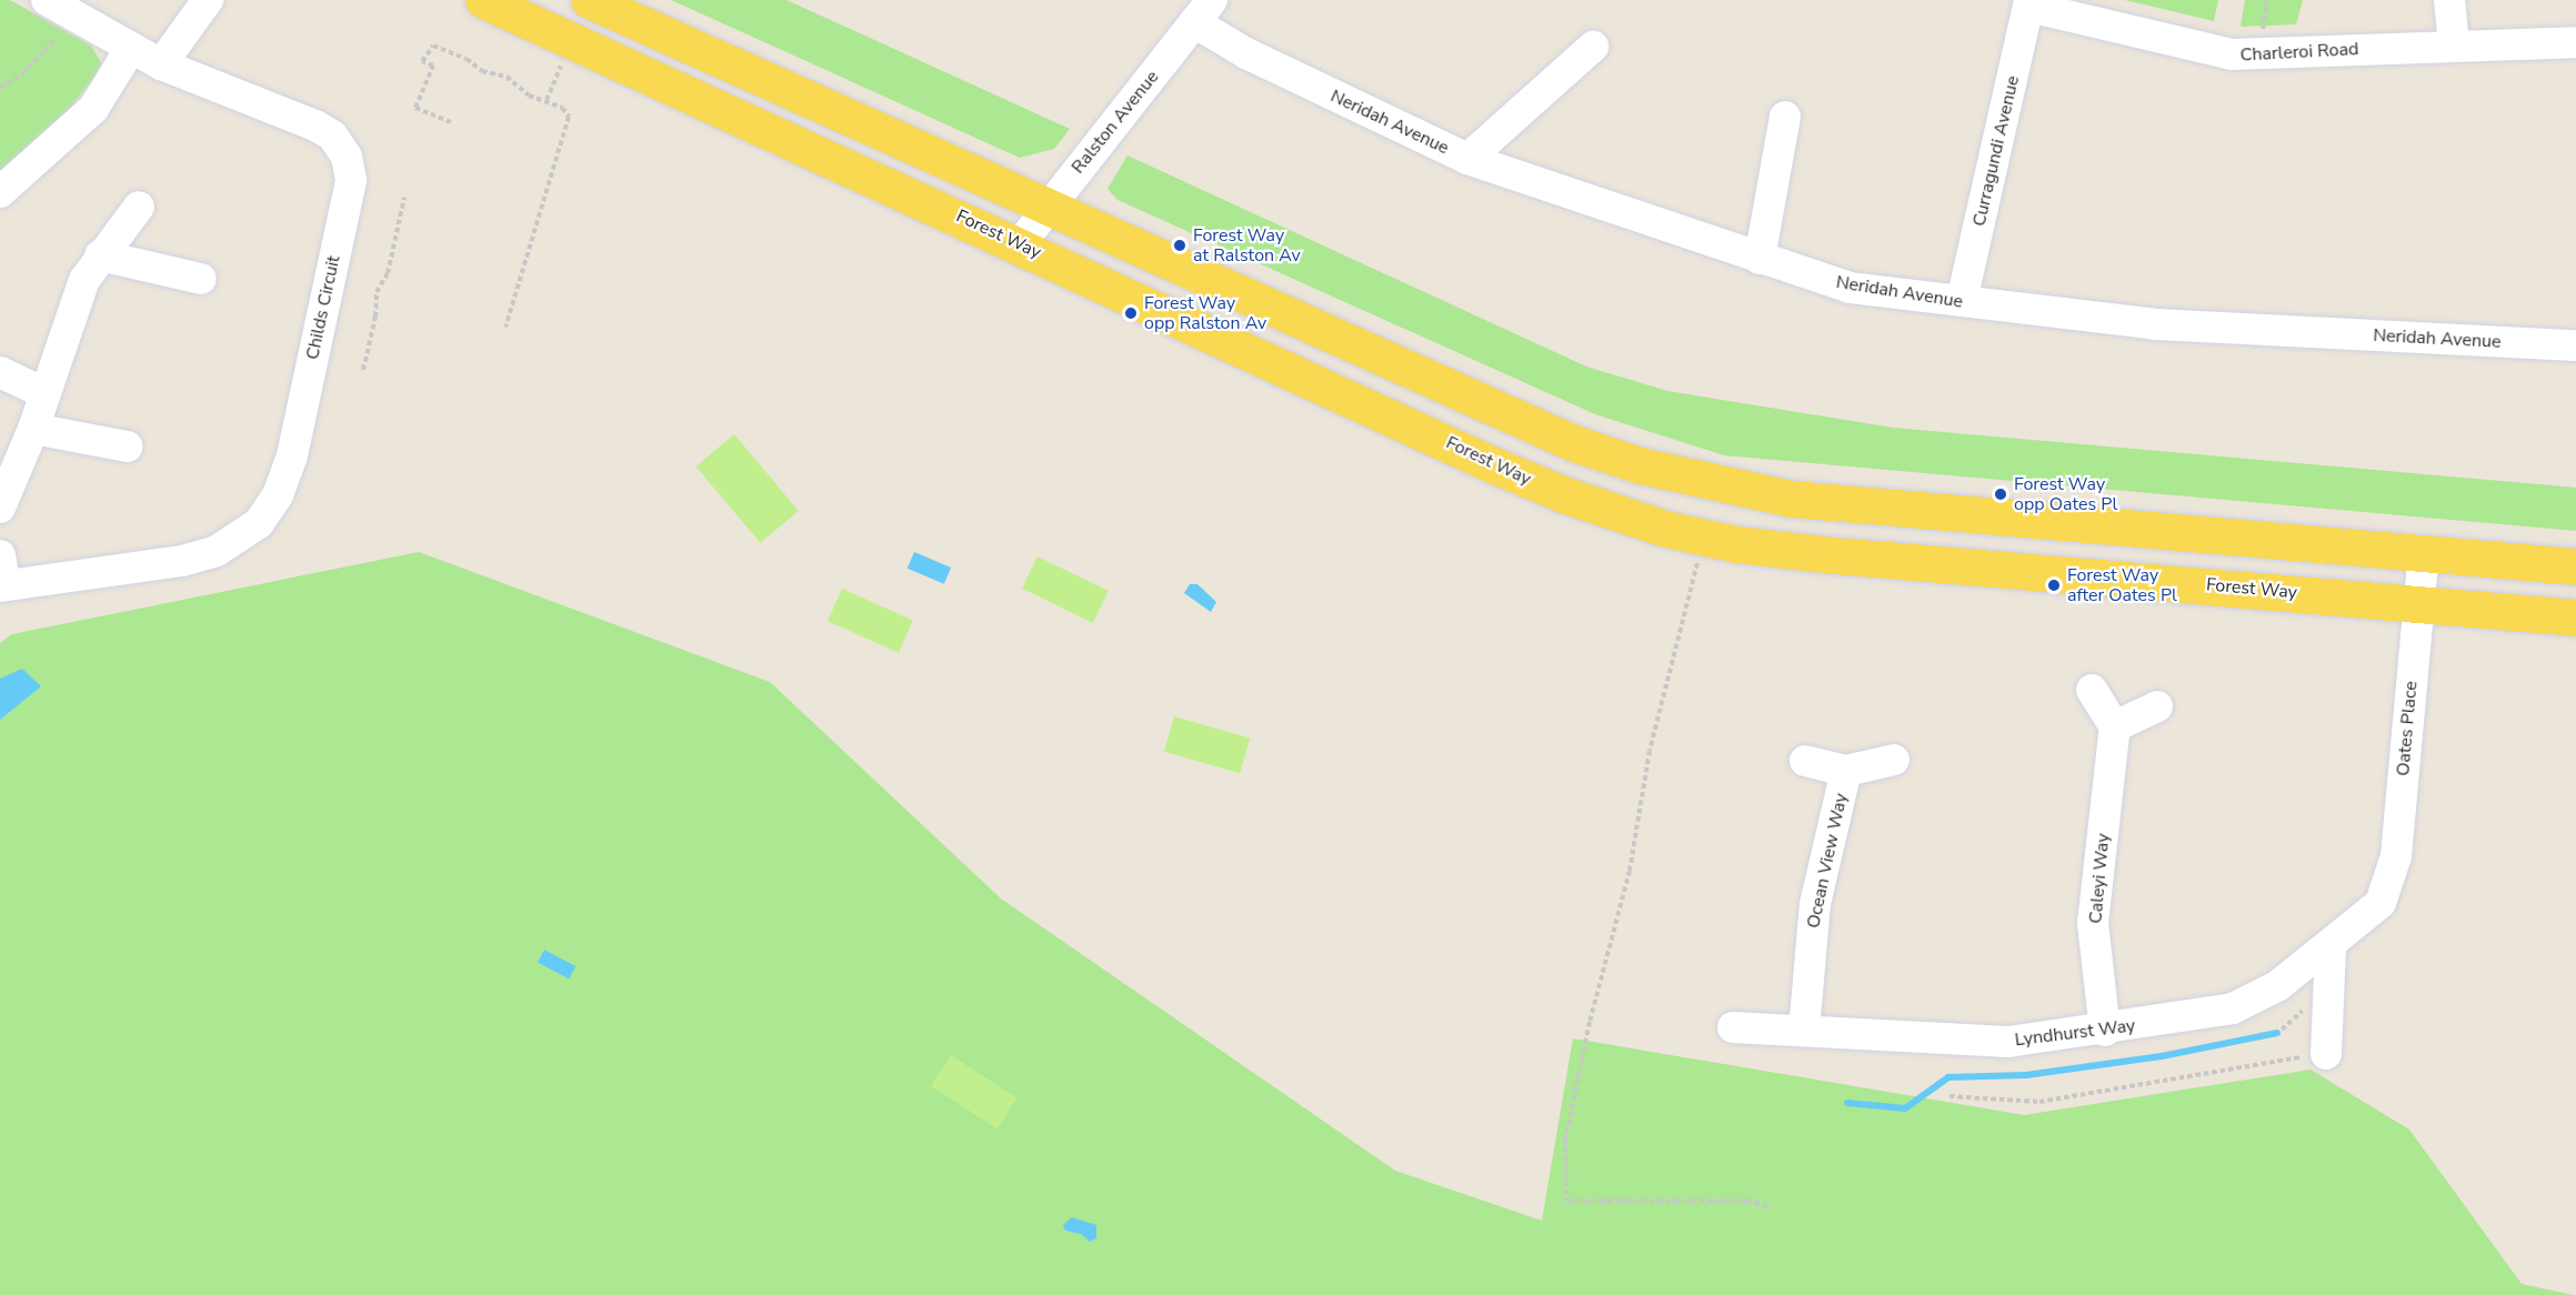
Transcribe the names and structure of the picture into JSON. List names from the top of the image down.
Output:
{
  "streets": {
    "main road": ["Forest Way"],
    "street": [
      "Charleroi Road",
      "Ralston Avenue",
      "Neridah Avenue",
      "Curragundi Avenue",
      "Childs Circuit",
      "Oates Place",
      "Ocean View Way",
      "Caleyi Way",
      "Lyndhurst Way"
    ]
  },
  "crossings": [
    ["Charleroi Road", "Curragundi Avenue"],
    ["Ralston Avenue", "Neridah Avenue"],
    ["Ralston Avenue", "Forest Way"],
    ["Neridah Avenue", "Curragundi Avenue"],
    ["Forest Way", "Oates Place"],
    ["Oates Place", "Lyndhurst Way"],
    ["Ocean View Way", "Lyndhurst Way"],
    ["Caleyi Way", "Lyndhurst Way"]
  ],
  "places": [
    "Forest Way at Ralston Av",
    "Forest Way opp Ralston Av",
    "Forest Way opp Oates Pl",
    "Forest Way after Oates Pl"
  ]
}
